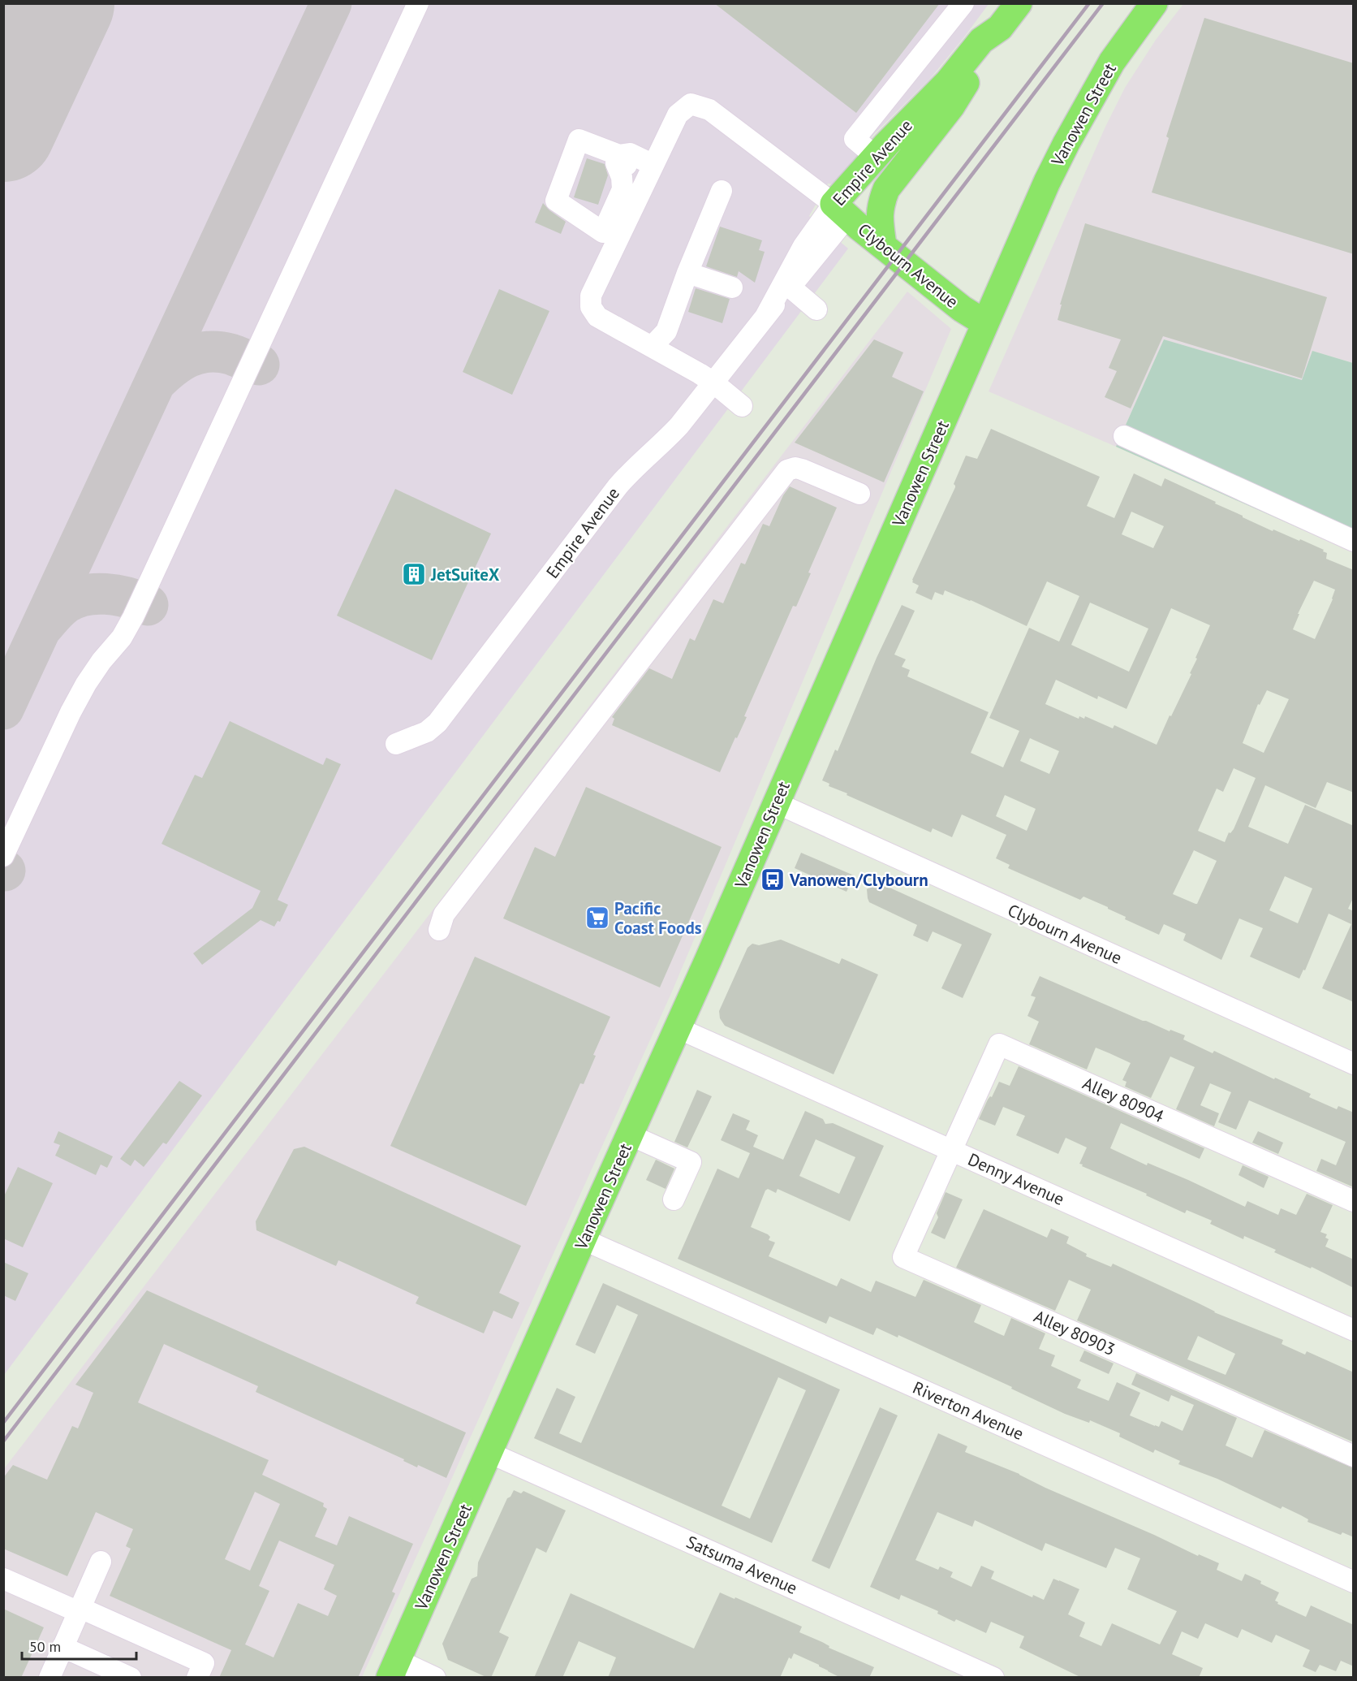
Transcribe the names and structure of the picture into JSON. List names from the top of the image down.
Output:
{
  "streets": {
    "main road": ["Vanowen Street", "Empire Avenue", "Clybourn Avenue"],
    "street": [
      "Alley 80904",
      "Denny Avenue",
      "Alley 80903",
      "Riverton Avenue",
      "Satsuma Avenue"
    ]
  },
  "crossings": [
    ["Vanowen Street", "Clybourn Avenue"],
    ["Vanowen Street", "Denny Avenue"],
    ["Vanowen Street", "Riverton Avenue"],
    ["Vanowen Street", "Satsuma Avenue"],
    ["Empire Avenue", "Clybourn Avenue"],
    ["Alley 80904", "Denny Avenue"],
    ["Alley 80904", "Alley 80903"],
    ["Denny Avenue", "Alley 80903"]
  ],
  "places": {
    "building": ["JetSuiteX"],
    "bus stop": ["Vanowen/Clybourn"],
    "supermarket": ["Pacific Coast Foods"]
  },
  "scale_bar": "50 m"
}
